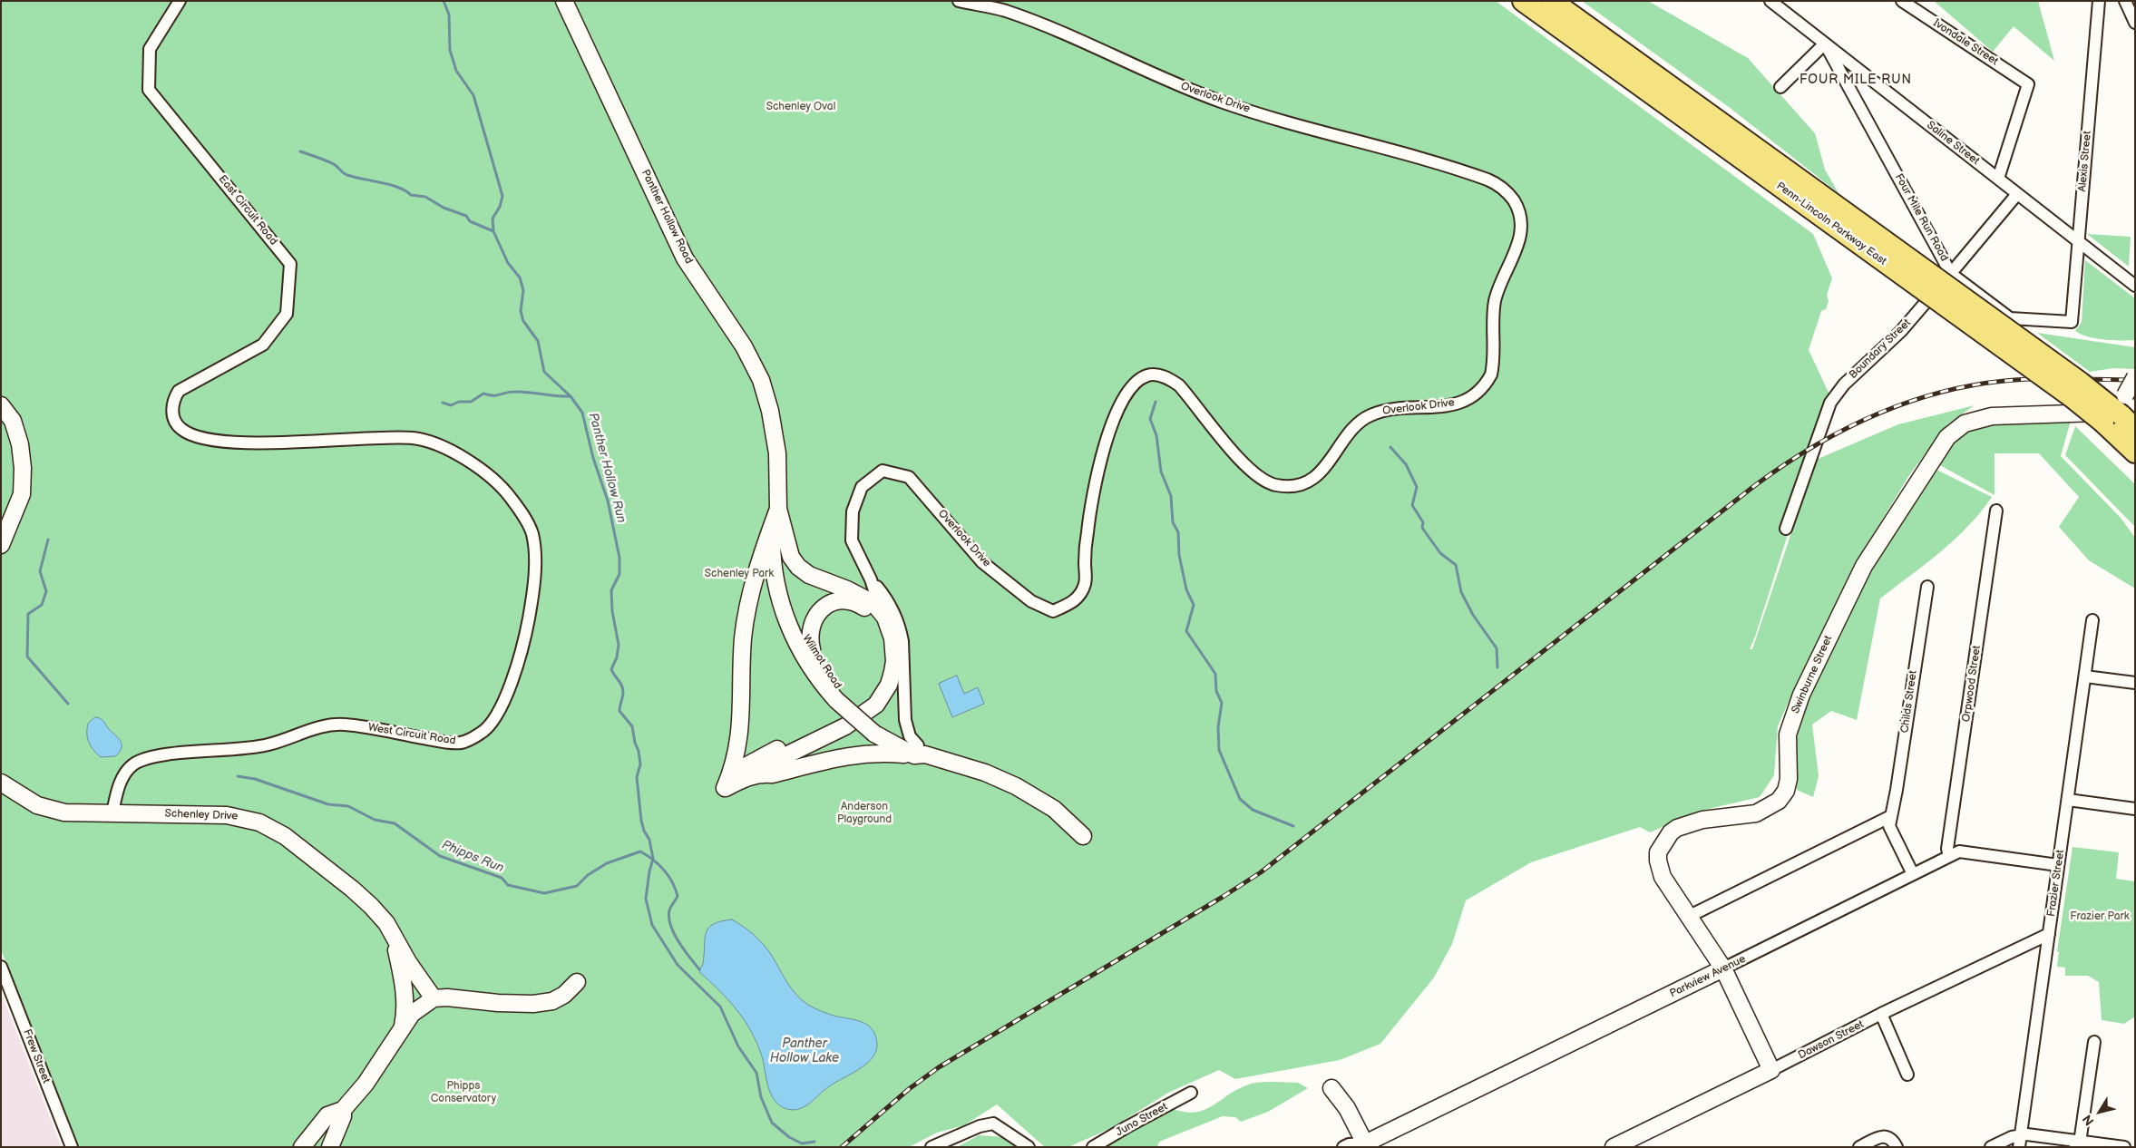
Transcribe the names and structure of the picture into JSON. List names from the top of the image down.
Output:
{
  "streets": {
    "highway": ["Penn-Lincoln Parkway East"],
    "main road": [
      "Panther Hollow Road",
      "Wilmot Road",
      "Swinburne Street",
      "Schenley Drive",
      "Parkview Avenue",
      "Dawson Street"
    ],
    "street": [
      "Ivondale Street",
      "Overlook Drive",
      "Saline Street",
      "Alexis Street",
      "East Circuit Road",
      "Four Mile Run Road",
      "Boundary Street",
      "Orpwood Street",
      "Childs Street",
      "West Circuit Road",
      "Frazier Street",
      "Frew Street",
      "Juno Street"
    ]
  },
  "crossings": [
    ["Ivondale Street", "Saline Street"],
    ["Overlook Drive", "Wilmot Road"],
    ["Saline Street", "Alexis Street"],
    ["Saline Street", "Four Mile Run Road"],
    ["Saline Street", "Boundary Street"],
    ["Alexis Street", "Four Mile Run Road"],
    ["East Circuit Road", "West Circuit Road"],
    ["Panther Hollow Road", "Wilmot Road"],
    ["Four Mile Run Road", "Boundary Street"],
    ["Swinburne Street", "Parkview Avenue"],
    ["Swinburne Street", "Dawson Street"],
    ["Orpwood Street", "Parkview Avenue"],
    ["Childs Street", "Parkview Avenue"],
    ["West Circuit Road", "Schenley Drive"],
    ["Frazier Street", "Parkview Avenue"],
    ["Frazier Street", "Dawson Street"]
  ],
  "districts": ["FOUR MILE RUN"],
  "water": ["Panther Hollow Run", "Phipps Run", "Panther Hollow Lake"],
  "parks": [
    "Schenley Oval",
    "Schenley Park",
    "Anderson Playground",
    "Frazier Park",
    "Phipps Conservatory"
  ],
  "north": "bottom left"
}
